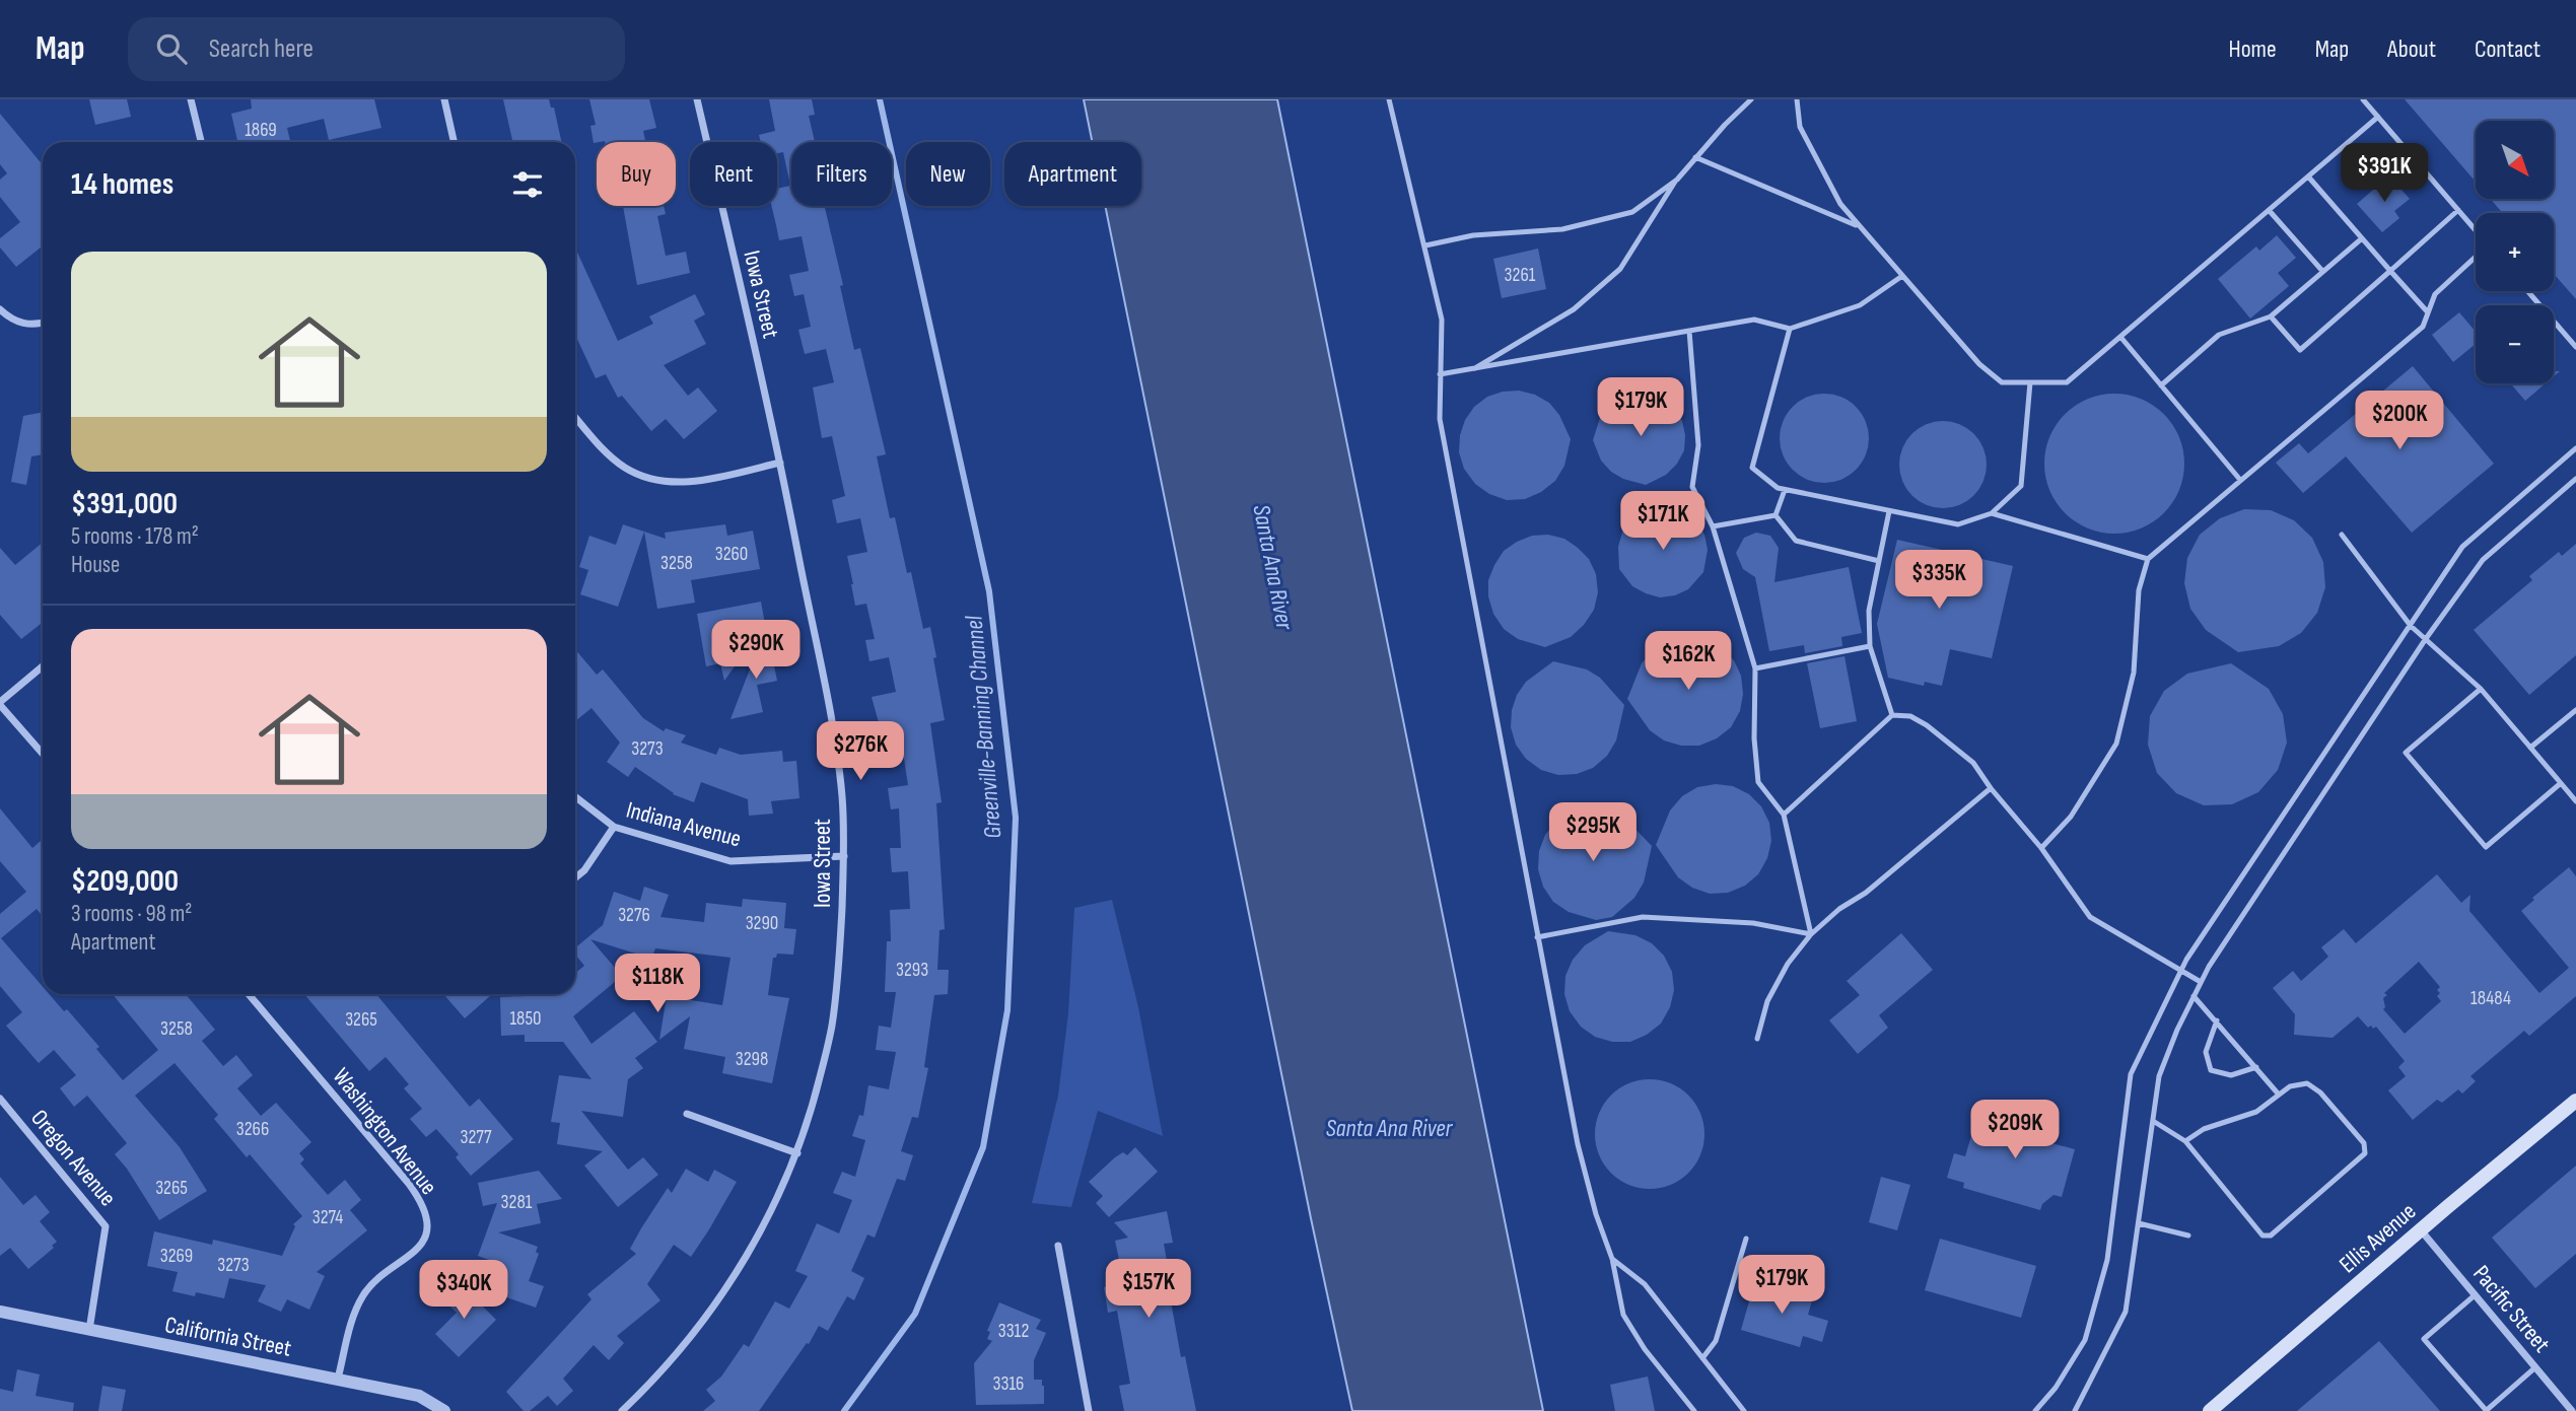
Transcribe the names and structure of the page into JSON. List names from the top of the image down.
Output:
{
  "streets": {
    "main road": ["Ellis Avenue"],
    "street": [
      "Iowa Street",
      "Indiana Avenue",
      "Washington Avenue",
      "Oregon Avenue",
      "Pacific Street",
      "California Street"
    ]
  },
  "crossings": [
    ["Iowa Street", "Indiana Avenue"],
    ["Washington Avenue", "California Street"],
    ["Oregon Avenue", "California Street"],
    ["Ellis Avenue", "Pacific Street"]
  ],
  "water": ["Santa Ana River", "Greenville-Banning Channel"],
  "house_numbers": [
    "1869",
    "3261",
    "3260",
    "3258",
    "3273",
    "3276",
    "3290",
    "3293",
    "18484",
    "1850",
    "3265",
    "3258",
    "3298",
    "3266",
    "3277",
    "3265",
    "3281",
    "3274",
    "3269",
    "3273",
    "3312",
    "3316"
  ],
  "north": "bottom right",
  "page": {
    "header": "Map",
    "search": "Search here",
    "nav": [
      "Home",
      "Map",
      "About",
      "Contact"
    ],
    "map_buttons": ["+", "−"],
    "chip": [
      "Buy",
      "Rent",
      "Filters",
      "New",
      "Apartment"
    ],
    "heading": "14 homes",
    "price": [
      "$391K",
      "$179K",
      "$200K",
      "$171K",
      "$335K",
      "$290K",
      "$162K",
      "$276K",
      "$295K",
      "$118K",
      "$209K",
      "$179K",
      "$157K",
      "$340K"
    ],
    "list": [
      {
        "name": "$391,000",
        "note": "5 rooms · 178 m² · House"
      },
      {
        "name": "$209,000",
        "note": "3 rooms · 98 m² · Apartment"
      }
    ]
  }
}
